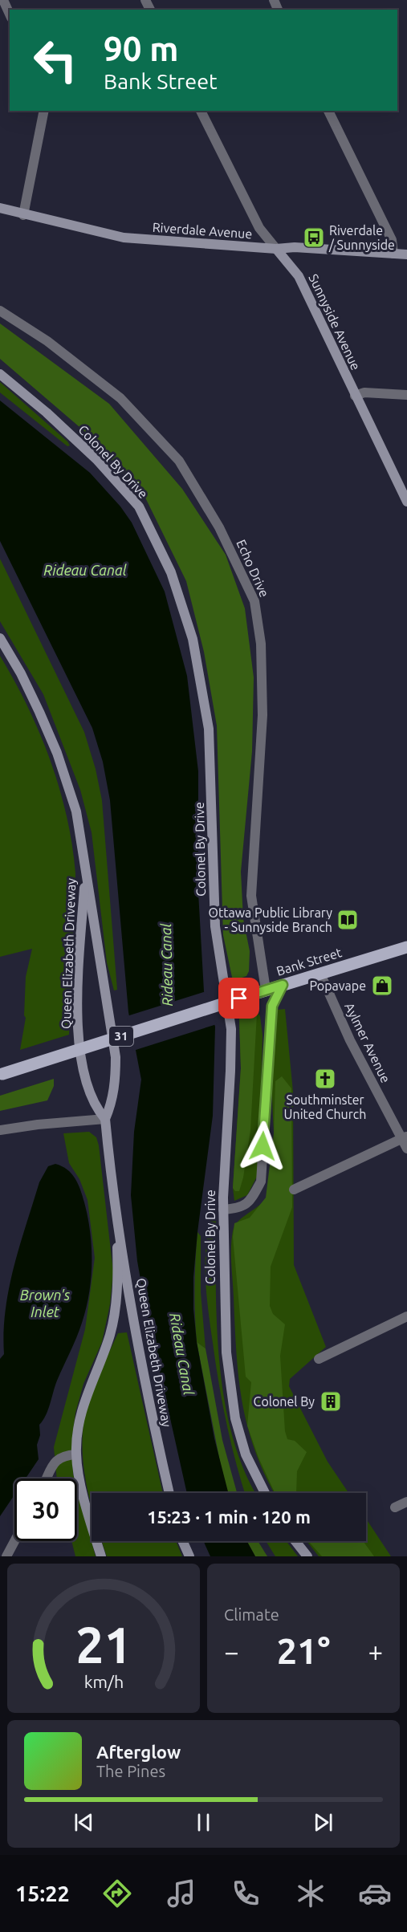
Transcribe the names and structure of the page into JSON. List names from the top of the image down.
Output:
{
  "streets": {
    "main road": [
      "Riverdale Avenue",
      "Sunnyside Avenue",
      "Colonel By Drive",
      "Queen Elizabeth Driveway",
      "Bank Street",
      "31"
    ],
    "street": ["Echo Drive", "Aylmer Avenue"]
  },
  "crossings": [
    ["Riverdale Avenue", "Sunnyside Avenue"],
    ["Echo Drive", "Bank Street"],
    ["Bank Street", "Aylmer Avenue"]
  ],
  "water": ["Rideau Canal", "Brown's Inlet"],
  "places": {
    "bus stop": ["Riverdale / Sunnyside"],
    "library": ["Ottawa Public Library - Sunnyside Branch"],
    "shop": ["Popavape"],
    "church": ["Southminster United Church"],
    "building": ["Colonel By"]
  },
  "page": {
    "turn": ["90 m", "Bank Street"],
    "limit": "30",
    "trip": "15:23 · 1 min · 120 m",
    "tile": "Climate",
    "heat": ["−", "21°", "+"],
    "song": ["Afterglow", "The Pines"],
    "tabs": "15:22",
    "gauge": ["21", "km/h"]
  }
}
